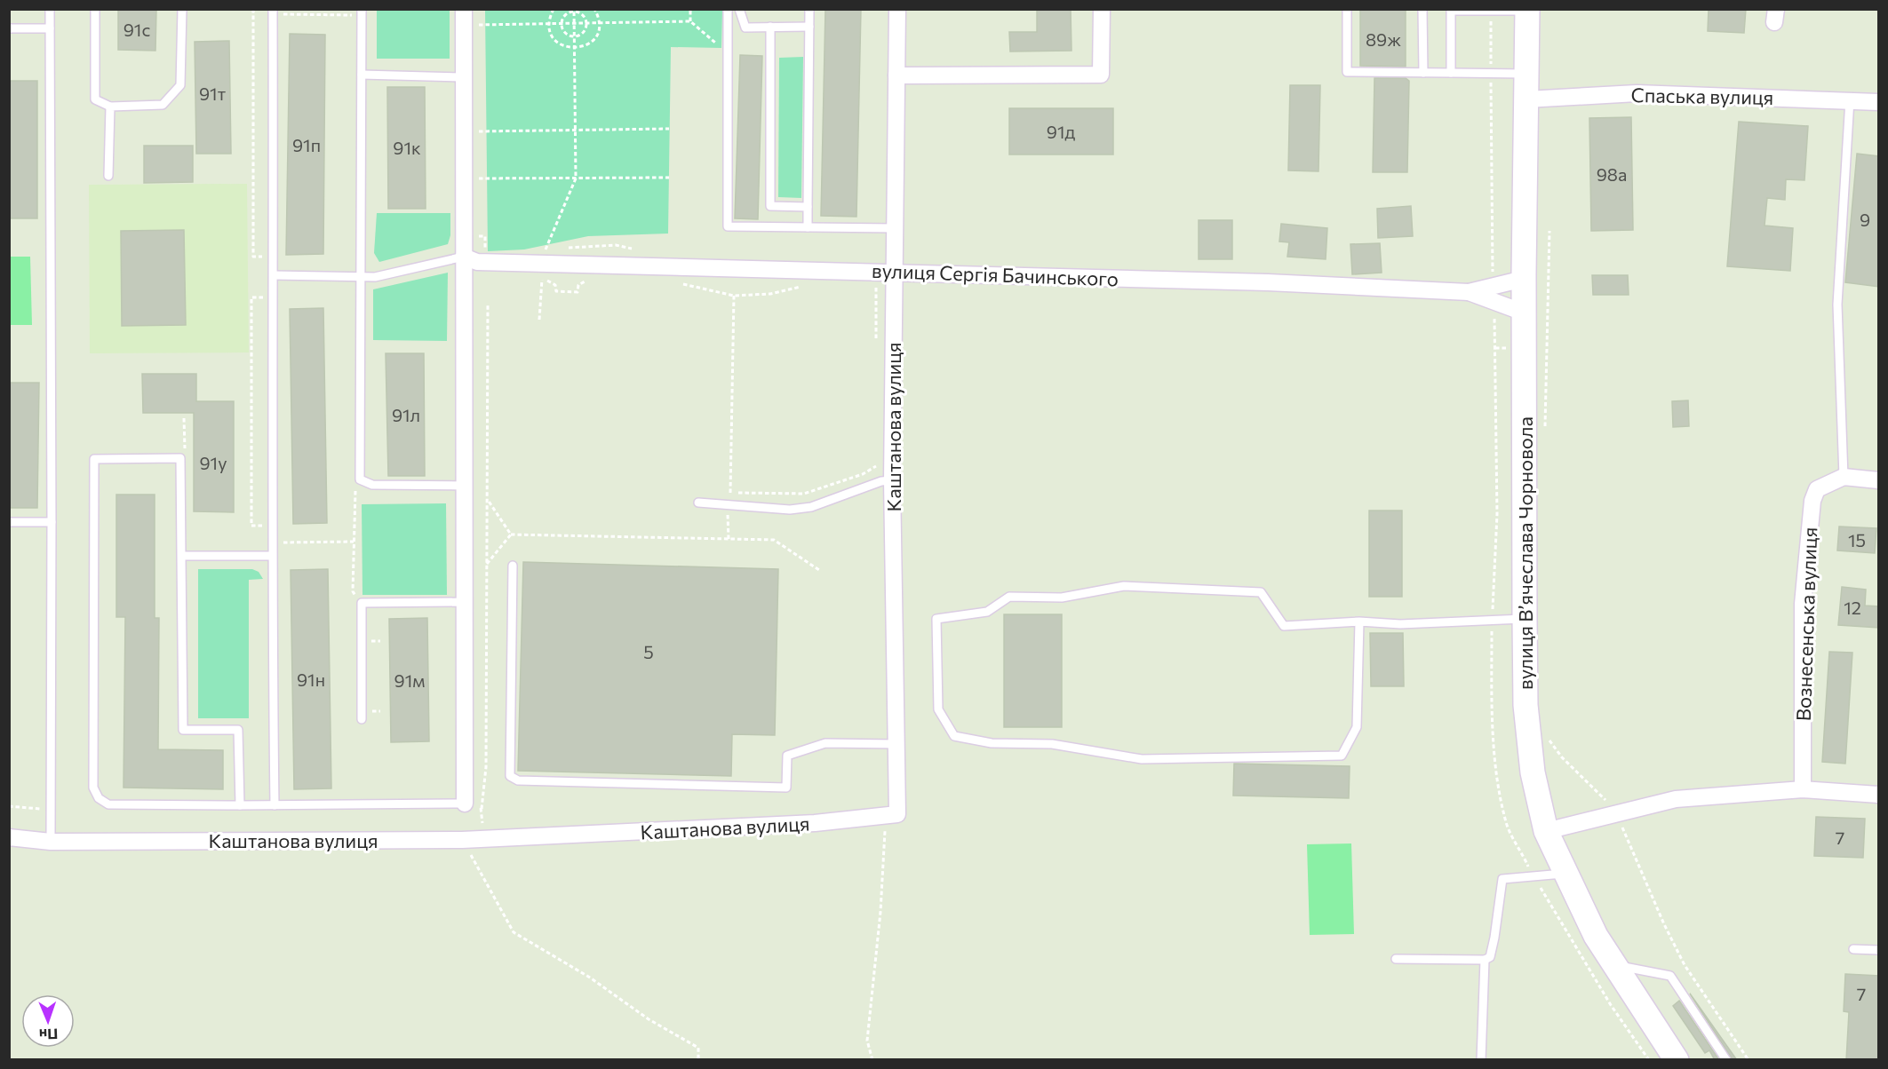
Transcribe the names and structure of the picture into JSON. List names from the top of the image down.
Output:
{
  "streets": {
    "main road": ["вулиця Вʼячеслава Чорновола"],
    "street": [
      "Спаська вулиця",
      "вулиця Сергія Бачинського",
      "Каштанова вулиця",
      "Вознесенська вулиця"
    ]
  },
  "crossings": [
    ["Спаська вулиця", "вулиця Вʼячеслава Чорновола"],
    ["вулиця Сергія Бачинського", "Каштанова вулиця"],
    ["вулиця Сергія Бачинського", "вулиця Вʼячеслава Чорновола"]
  ],
  "house_numbers": [
    "91с",
    "89ж",
    "91т",
    "91д",
    "91п",
    "91к",
    "98а",
    "9",
    "91л",
    "91у",
    "15",
    "12",
    "5",
    "91н",
    "91м",
    "7",
    "7"
  ],
  "north": "bottom"
}
